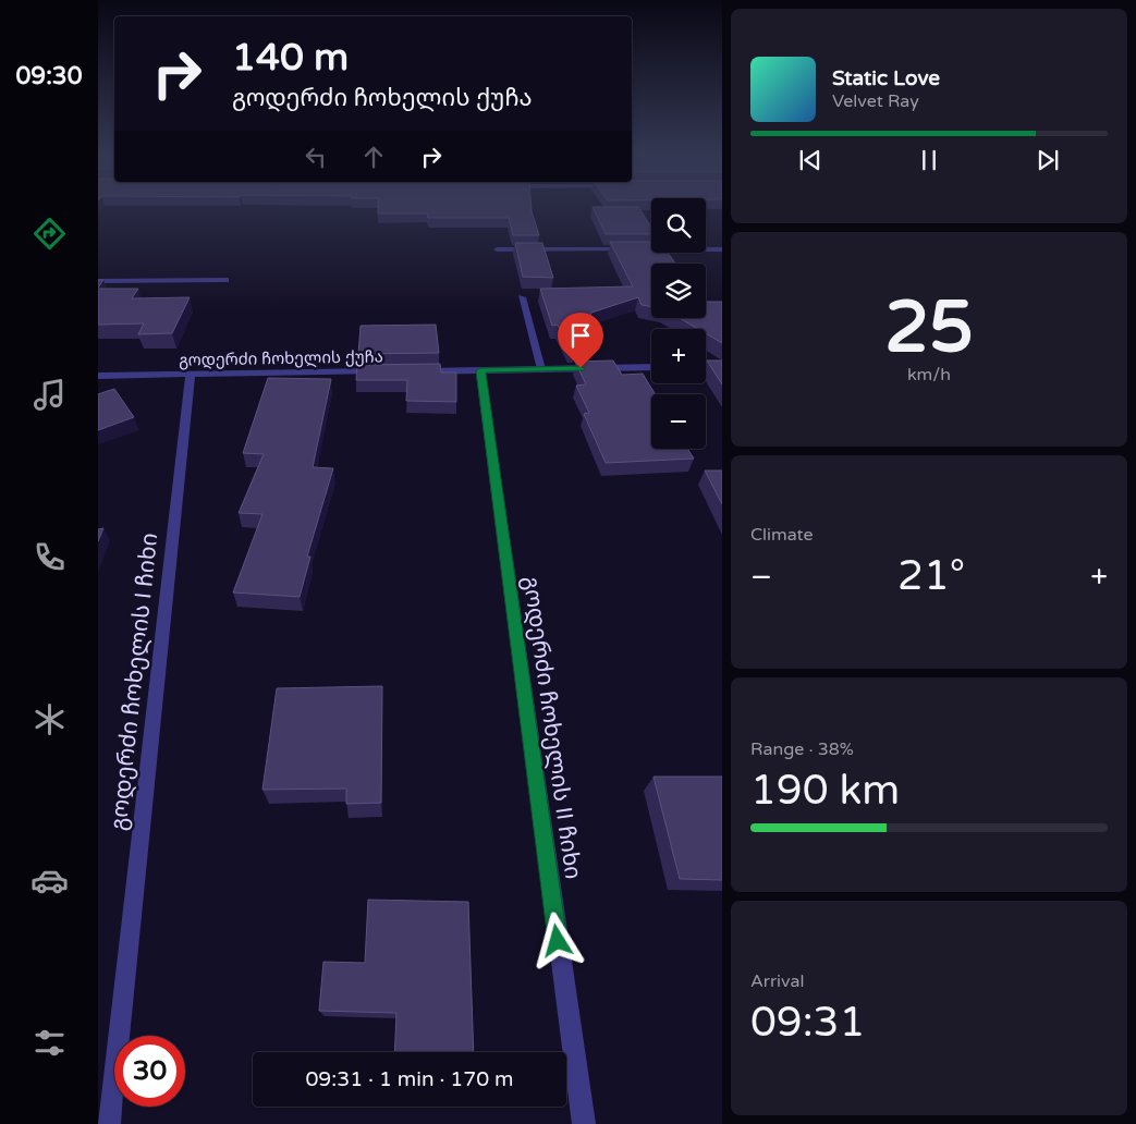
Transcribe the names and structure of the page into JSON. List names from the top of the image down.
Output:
{
  "streets": {
    "street": ["გოდერძი ჩოხელის ქუჩა", "გოდერძი ჩოხელის I ჩიხი", "გოდერძი ჩოხელის II ჩიხი"]
  },
  "crossings": [
    ["გოდერძი ჩოხელის ქუჩა", "გოდერძი ჩოხელის I ჩიხი"]
  ],
  "page": {
    "tabs": "09:30",
    "turn": ["140 m", "გოდერძი ჩოხელის ქუჩა"],
    "song": ["Static Love", "Velvet Ray"],
    "map_buttons": ["+", "−"],
    "tile": [
      ["25", "km/h"],
      "Climate",
      ["Range · 38%", "190 km"],
      ["Arrival", "09:31"]
    ],
    "heat": ["−", "21°", "+"],
    "limit": "30",
    "trip": "09:31 · 1 min · 170 m"
  }
}
